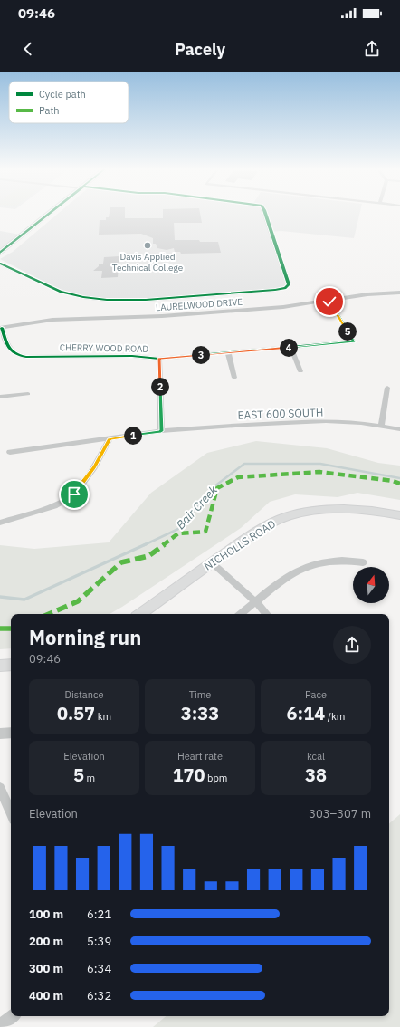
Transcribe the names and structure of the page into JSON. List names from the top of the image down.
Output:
{
  "streets": {
    "street": [
      "LAURELWOOD DRIVE",
      "CHERRY WOOD ROAD",
      "EAST 600 SOUTH",
      "NICHOLLS ROAD"
    ]
  },
  "crossings": [
    ["LAURELWOOD DRIVE", "CHERRY WOOD ROAD"]
  ],
  "water": ["Bair Creek"],
  "places": ["Davis Applied Technical College"],
  "legend": ["Cycle path", "Path"],
  "north": "top",
  "page": {
    "status": "09:46",
    "header": "Pacely",
    "pins": [
      "5",
      "4",
      "3",
      "2",
      "1"
    ],
    "heading": ["Morning run", "09:46"],
    "stats": [
      ["Distance", "0.57 km"],
      ["Time", "3:33"],
      ["Pace", "6:14 /km"],
      ["Elevation", "5 m"],
      ["Heart rate", "170 bpm"],
      ["kcal", "38"]
    ],
    "chart": ["Elevation", "303–307 m"],
    "list": [
      {
        "name": "100 m",
        "note": "6:21"
      },
      {
        "name": "200 m",
        "note": "5:39"
      },
      {
        "name": "300 m",
        "note": "6:34"
      },
      {
        "name": "400 m",
        "note": "6:32"
      }
    ]
  }
}
